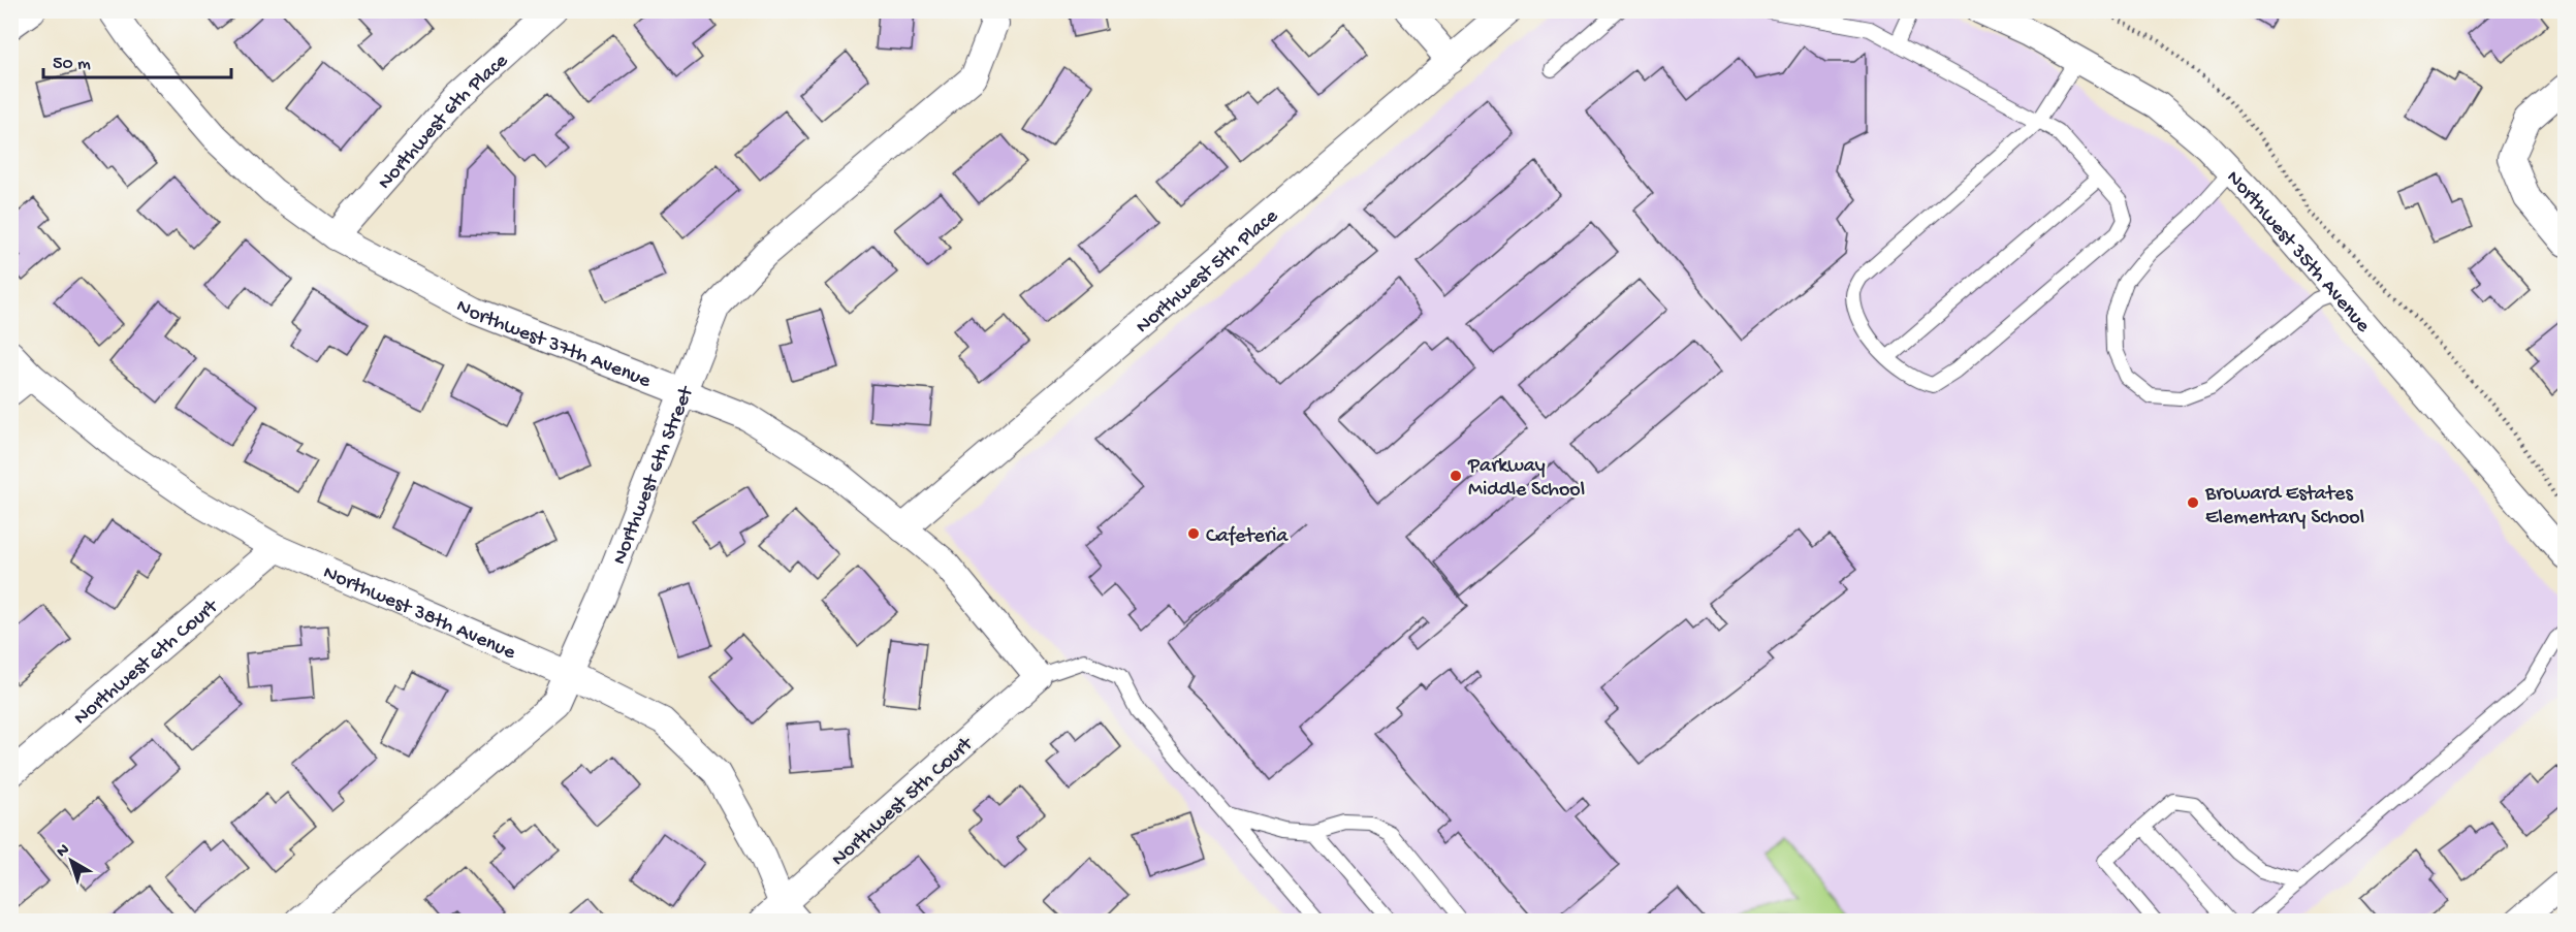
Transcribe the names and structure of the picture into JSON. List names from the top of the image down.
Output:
{
  "streets": {
    "street": [
      "Northwest 6th Place",
      "Northwest 35th Avenue",
      "Northwest 5th Place",
      "Northwest 37th Avenue",
      "Northwest 6th Street",
      "Northwest 38th Avenue",
      "Northwest 6th Court",
      "Northwest 5th Court"
    ]
  },
  "crossings": [
    ["Northwest 6th Place", "Northwest 37th Avenue"],
    ["Northwest 5th Place", "Northwest 37th Avenue"],
    ["Northwest 37th Avenue", "Northwest 6th Street"],
    ["Northwest 37th Avenue", "Northwest 5th Court"],
    ["Northwest 6th Street", "Northwest 38th Avenue"],
    ["Northwest 38th Avenue", "Northwest 6th Court"],
    ["Northwest 38th Avenue", "Northwest 5th Court"]
  ],
  "places": ["Parkway Middle School", "Broward Estates Elementary School", "Cafeteria"],
  "scale_bar": "50 m",
  "north": "top left"
}
